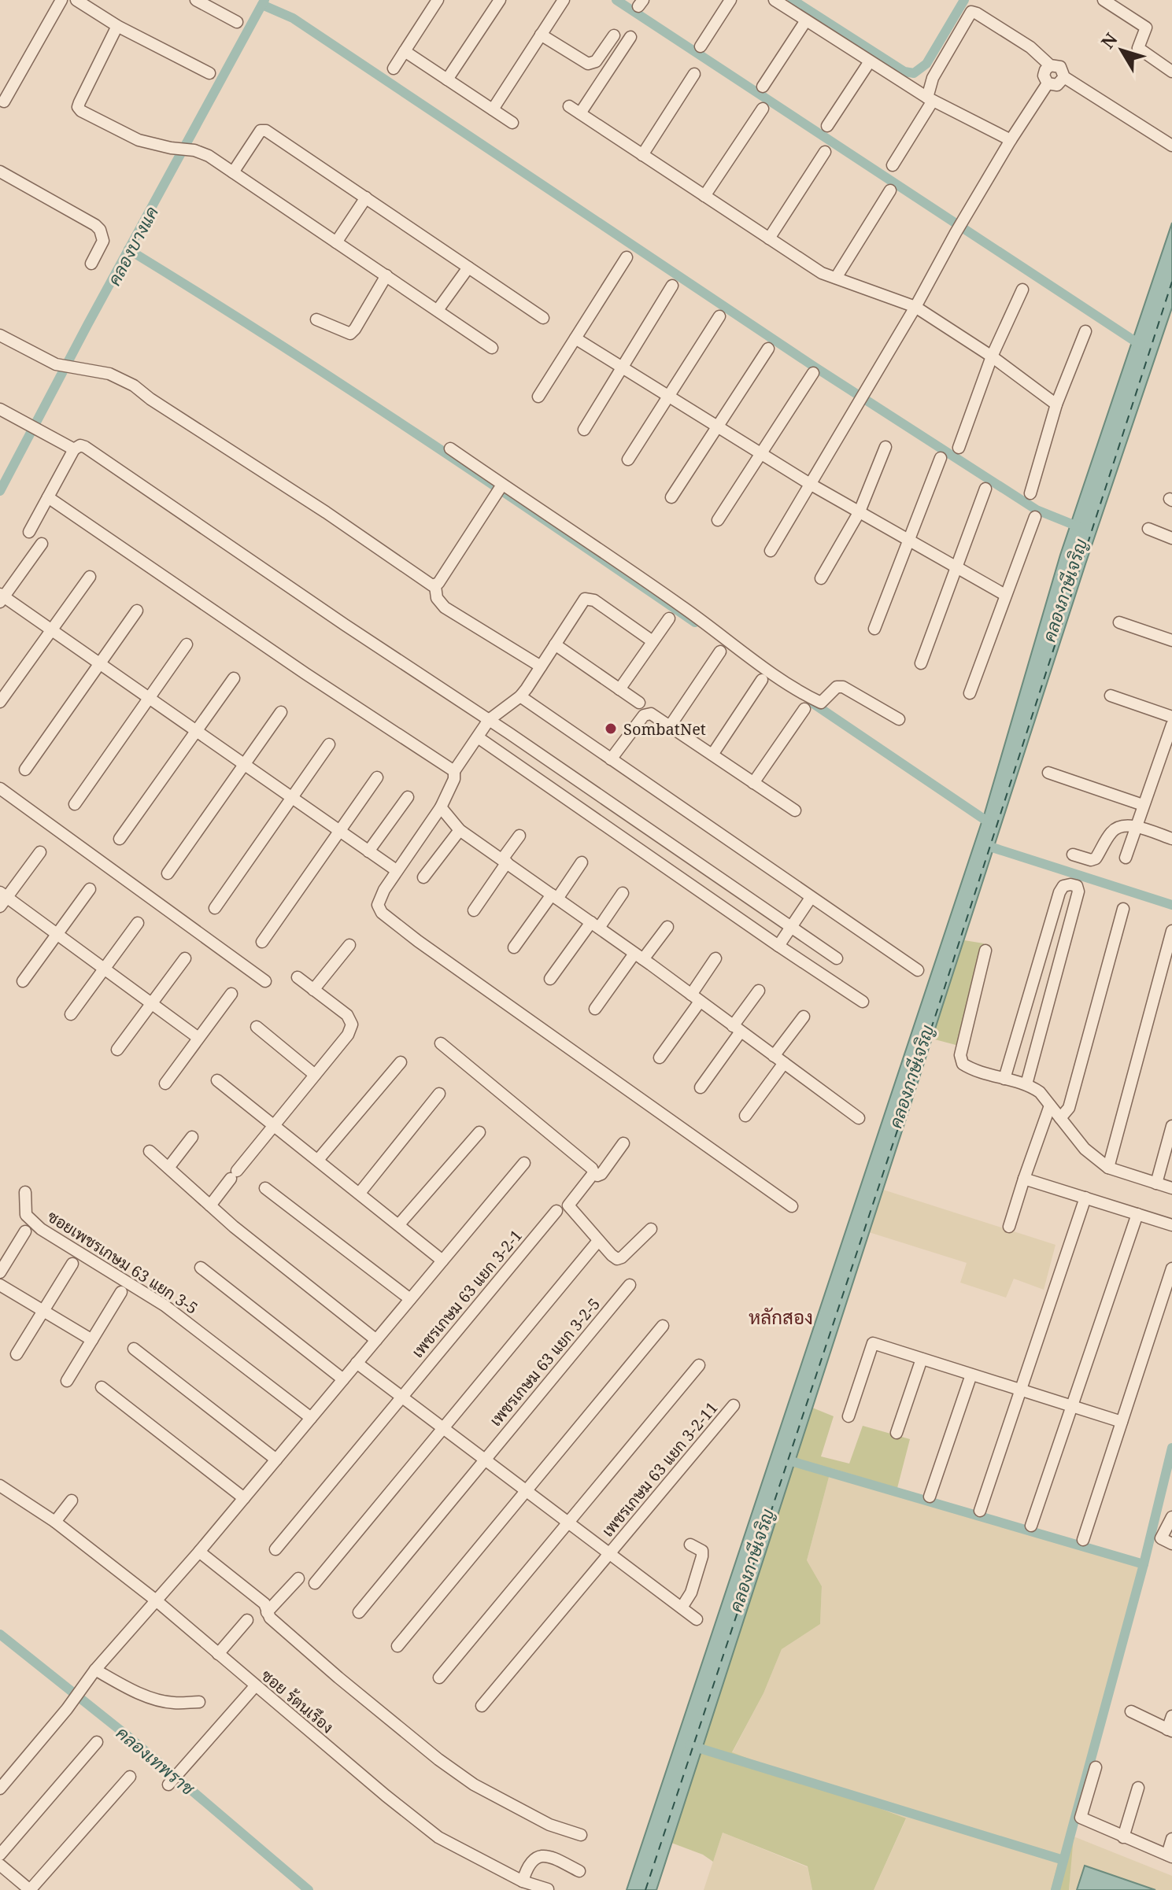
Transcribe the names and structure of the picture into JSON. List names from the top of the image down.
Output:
{
  "streets": {
    "street": [
      "ซอยเพชรเกษม 63 แยก 3-5",
      "เพชรเกษม 63 แยก 3-2-1",
      "เพชรเกษม 63 แยก 3-2-5",
      "เพชรเกษม 63 แยก 3-2-11",
      "ซอย ร้ตนเรึอง"
    ]
  },
  "districts": ["หลักสอง"],
  "water": ["คลองบางแค", "คลองภาษีเจริญ", "คลองเทพราช"],
  "places": ["SombatNet"],
  "north": "top left"
}
